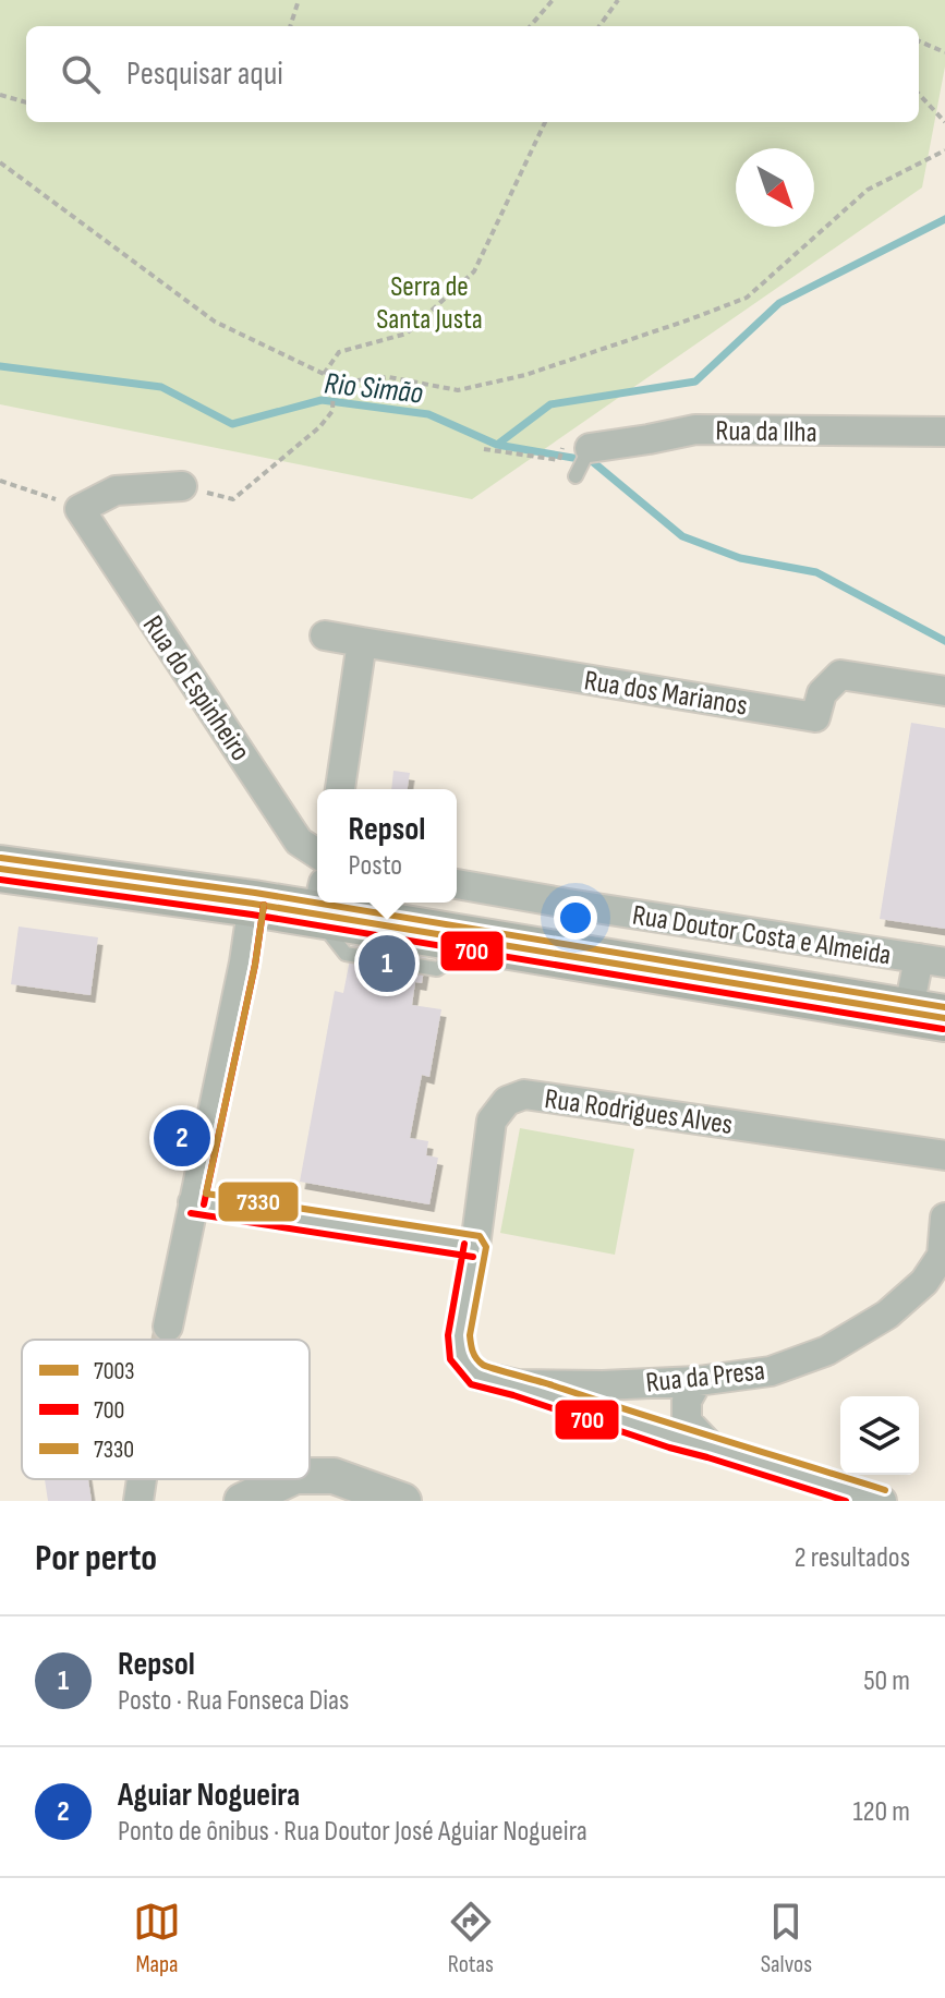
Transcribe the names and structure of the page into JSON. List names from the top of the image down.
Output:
{
  "streets": {
    "street": [
      "Rua da Ilha",
      "Rua do Espinheiro",
      "Rua dos Marianos",
      "Rua Doutor Costa e Almeida",
      "Rua Rodrigues Alves",
      "Rua da Presa"
    ]
  },
  "crossings": [
    ["Rua Rodrigues Alves", "Rua da Presa"]
  ],
  "water": ["Rio Simão"],
  "parks": ["Serra de Santa Justa"],
  "lines": ["transit line 7330", "transit line 7003", "transit line 700"],
  "legend": ["7003", "700", "7330"],
  "north": "bottom right",
  "page": {
    "search": "Pesquisar aqui",
    "popup": ["Repsol", "Posto"],
    "pins": ["1", "2"],
    "heading": ["Por perto", "2 resultados"],
    "list": [
      {
        "mark": "1",
        "name": "Repsol",
        "note": "Posto · Rua Fonseca Dias",
        "value": "50 m"
      },
      {
        "mark": "2",
        "name": "Aguiar Nogueira",
        "note": "Ponto de ônibus · Rua Doutor José Aguiar Nogueira",
        "value": "120 m"
      }
    ],
    "nav": ["Mapa", "Rotas", "Salvos"]
  }
}
